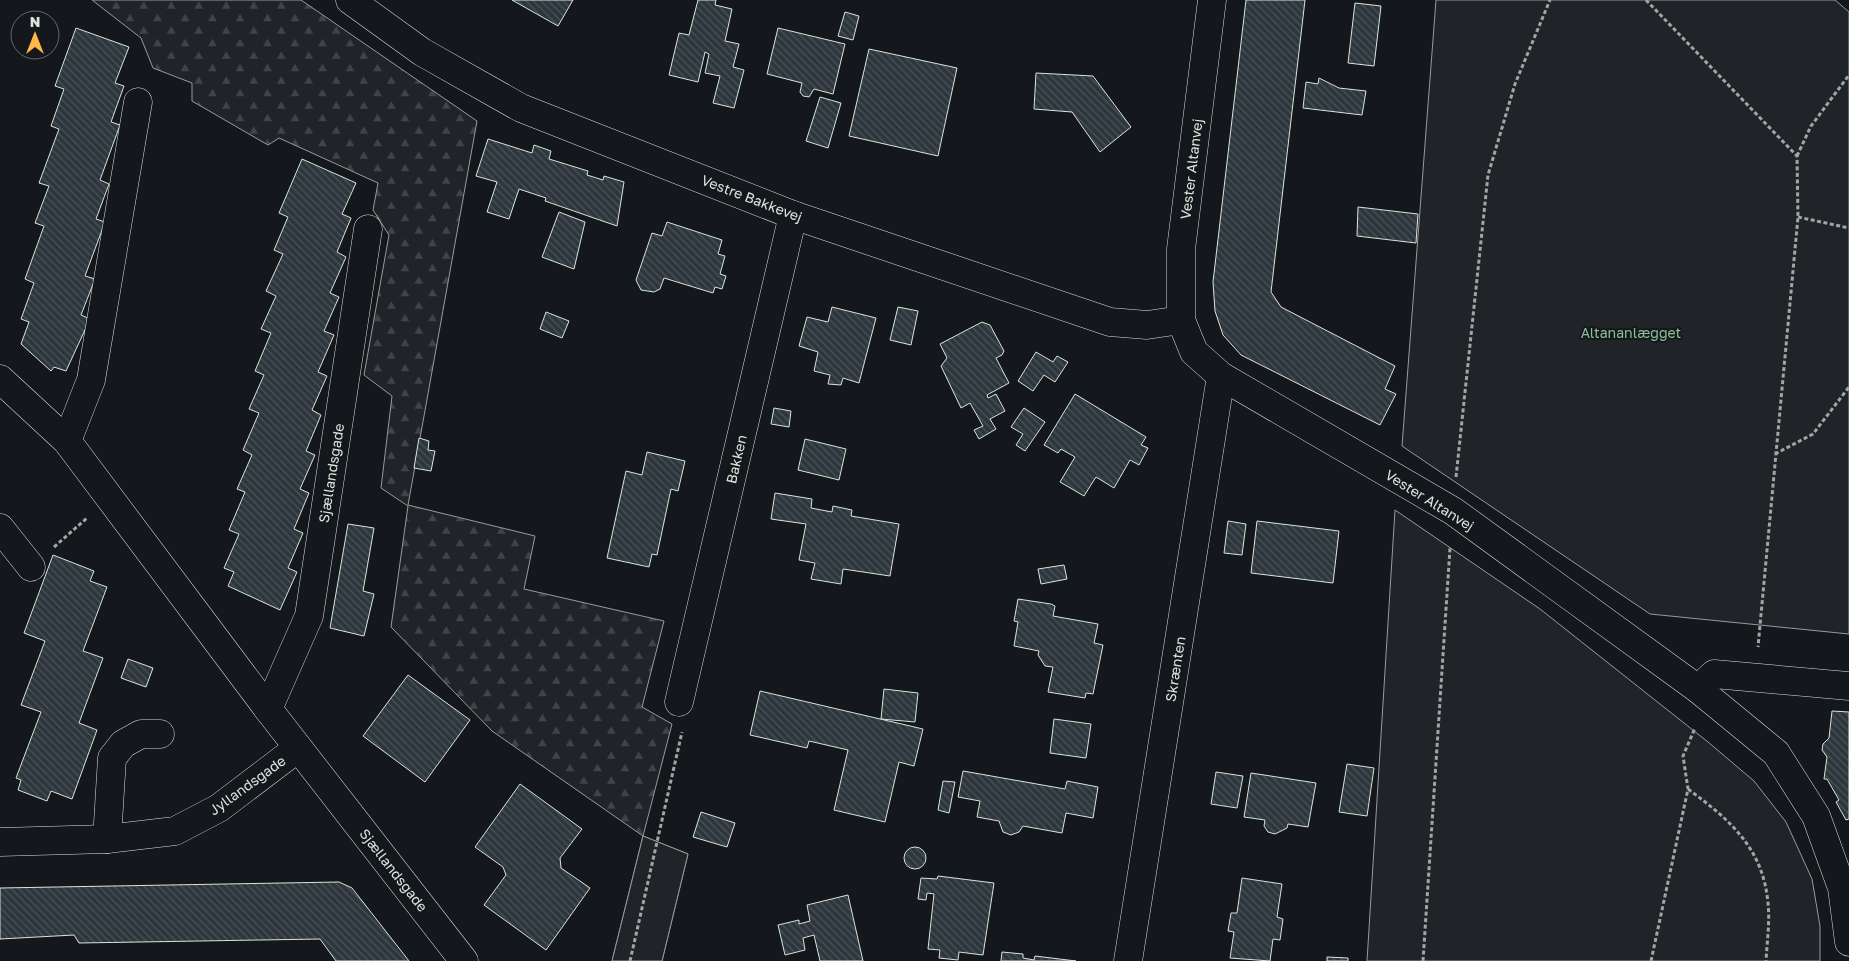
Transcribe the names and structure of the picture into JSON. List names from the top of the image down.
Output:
{
  "streets": {
    "street": [
      "Vester Altanvej",
      "Vestre Bakkevej",
      "Bakken",
      "Sjællandsgade",
      "Skrænten",
      "Jyllandsgade"
    ]
  },
  "crossings": [
    ["Vester Altanvej", "Vestre Bakkevej"],
    ["Vester Altanvej", "Skrænten"],
    ["Vestre Bakkevej", "Bakken"],
    ["Sjællandsgade", "Jyllandsgade"]
  ],
  "parks": ["Altananlægget"],
  "north": "top"
}
